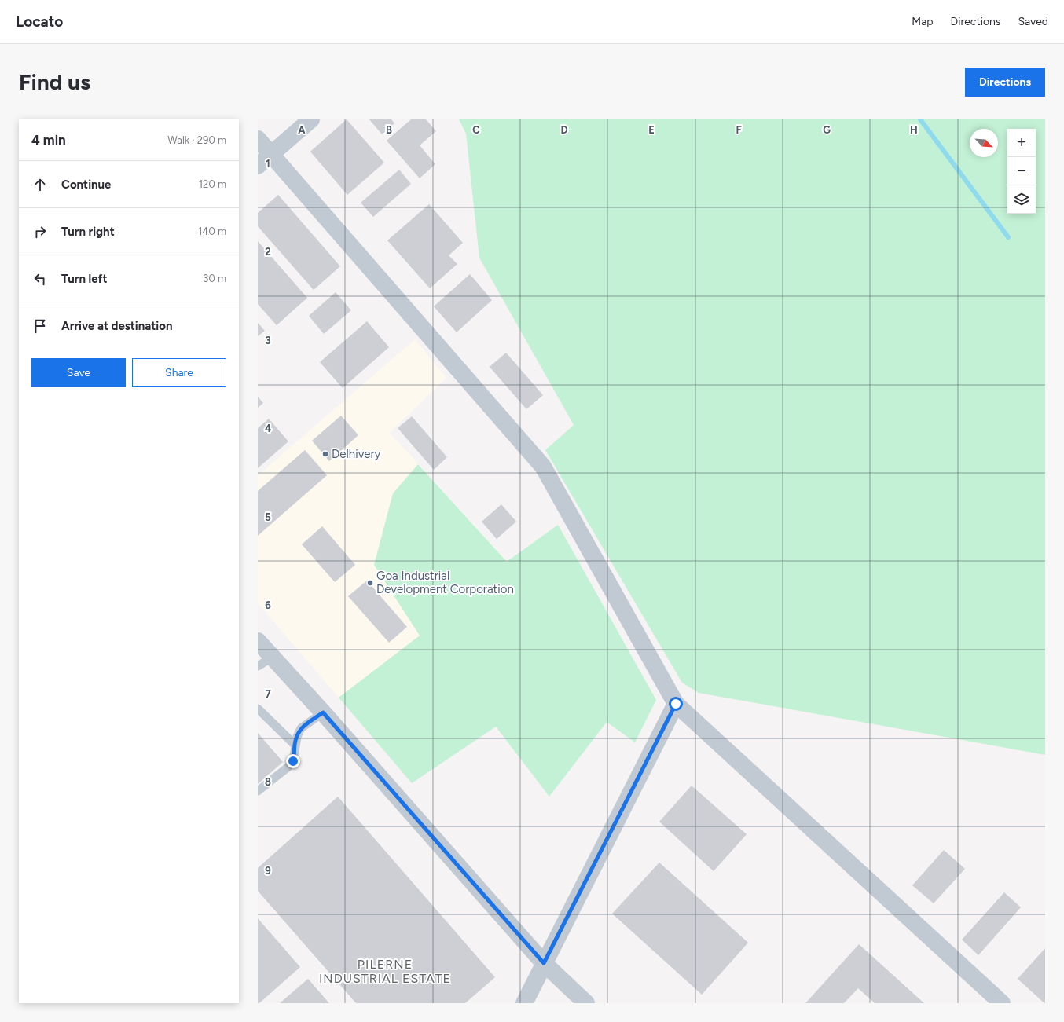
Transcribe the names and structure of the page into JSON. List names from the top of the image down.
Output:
{
  "districts": ["PILERNE INDUSTRIAL ESTATE"],
  "places": ["Delhivery", "Goa Industrial Development Corporation"],
  "north": "bottom right",
  "page": {
    "header": "Locato",
    "nav": ["Map", "Directions", "Saved"],
    "buttons": [
      "Directions",
      ["Save", "Share"]
    ],
    "title": "Find us",
    "heading": ["4 min", "Walk · 290 m"],
    "map_buttons": ["+", "−"],
    "list": [
      ["Continue", "120 m"],
      ["Turn right", "140 m"],
      ["Turn left", "30 m"],
      "Arrive at destination"
    ]
  },
  "grid": {
    "columns": [
      "A",
      "B",
      "C",
      "D",
      "E",
      "F",
      "G",
      "H"
    ],
    "rows": [
      "1",
      "2",
      "3",
      "4",
      "5",
      "6",
      "7",
      "8",
      "9"
    ]
  }
}
